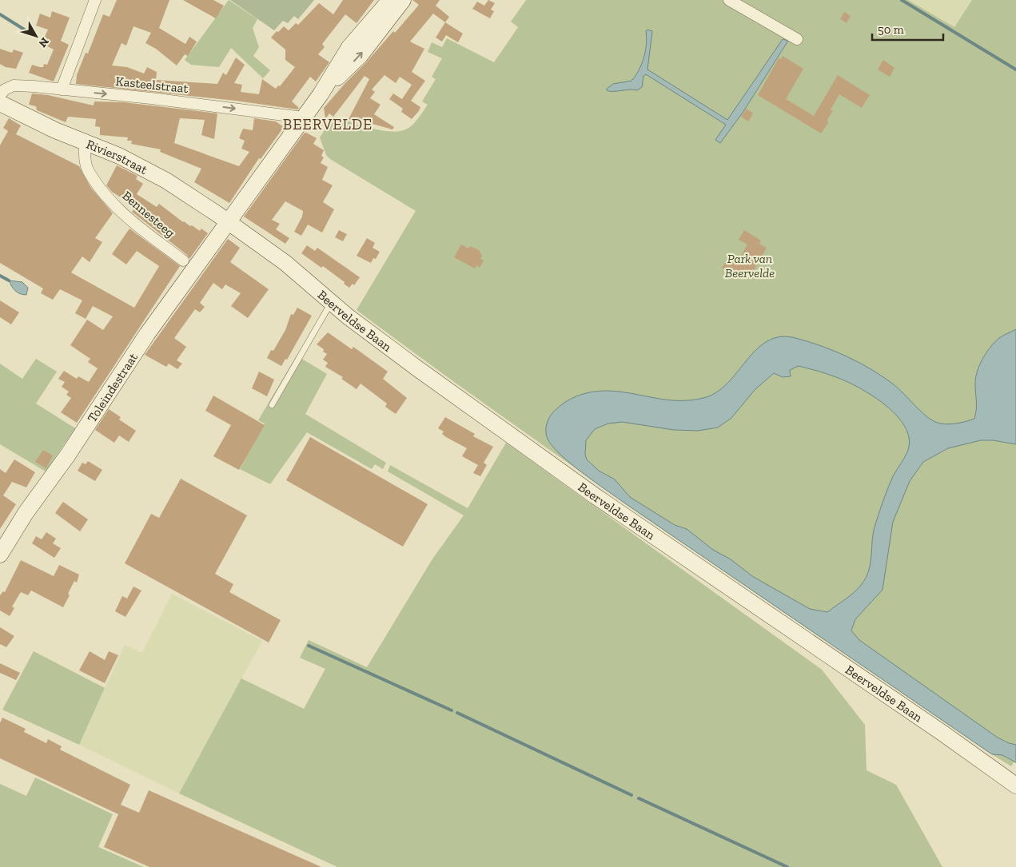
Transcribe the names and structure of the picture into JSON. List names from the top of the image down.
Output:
{
  "streets": {
    "main road": ["Rivierstraat", "Beerveldse Baan", "Toleindestraat"],
    "street": ["Kasteelstraat", "Bennesteeg"]
  },
  "crossings": [
    ["Kasteelstraat", "Toleindestraat"],
    ["Rivierstraat", "Bennesteeg"],
    ["Rivierstraat", "Beerveldse Baan"],
    ["Rivierstraat", "Toleindestraat"],
    ["Beerveldse Baan", "Toleindestraat"]
  ],
  "one_way": ["Kasteelstraat"],
  "districts": ["BEERVELDE"],
  "parks": ["Park van Beervelde"],
  "scale_bar": "50 m",
  "north": "bottom right"
}
